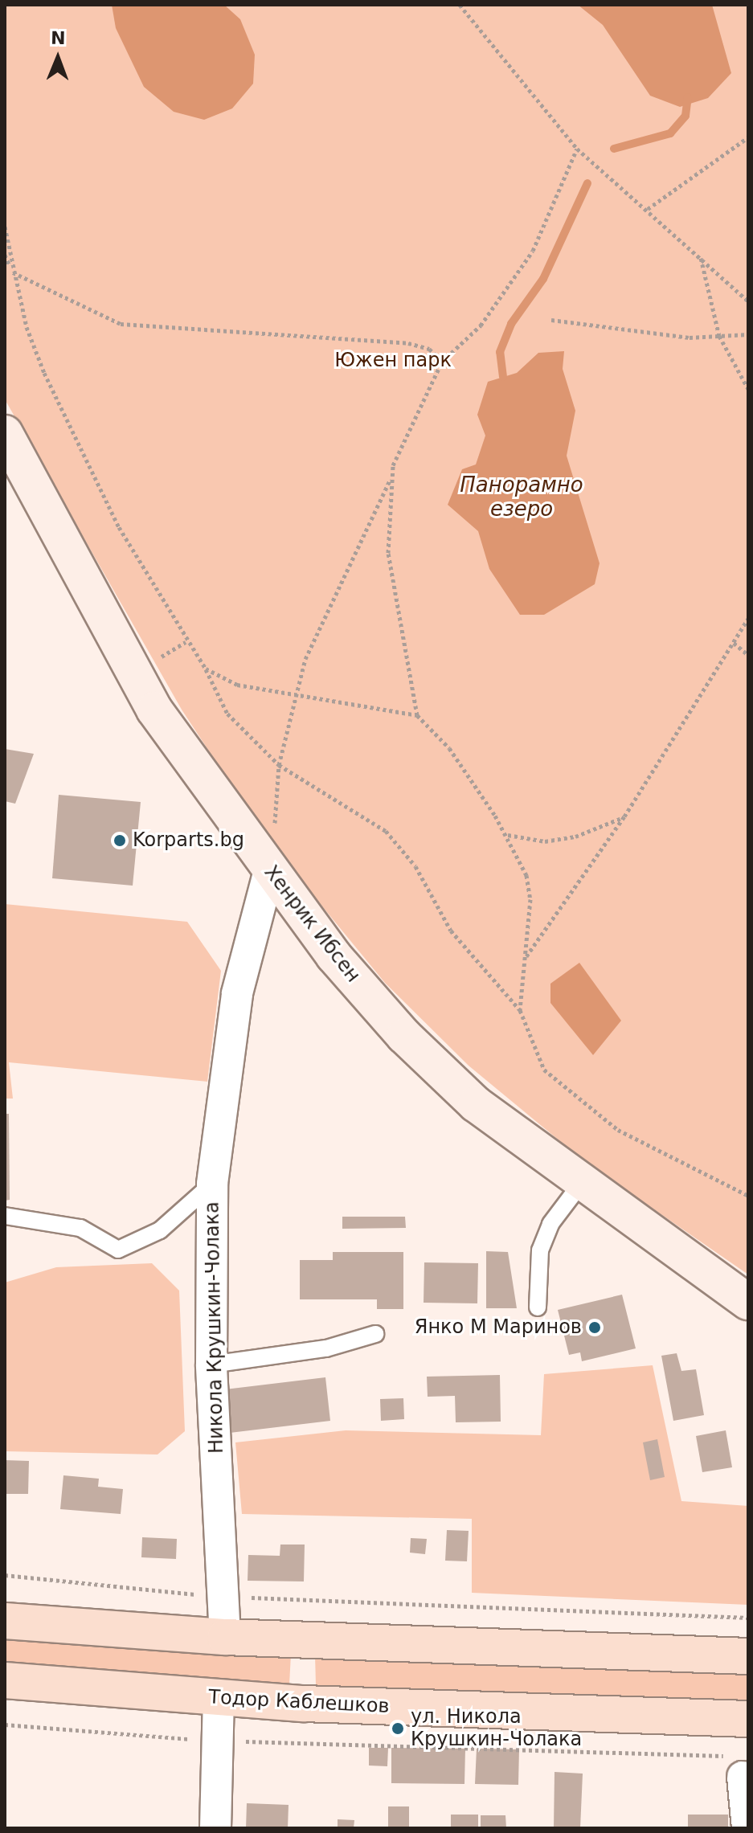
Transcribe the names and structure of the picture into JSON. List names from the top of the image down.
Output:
{
  "streets": {
    "main road": ["Хенрик Ибсен", "Тодор Каблешков"],
    "street": ["Никола Крушкин-Чолака"]
  },
  "crossings": [
    ["Хенрик Ибсен", "Никола Крушкин-Чолака"]
  ],
  "water": ["Панорамно езеро"],
  "parks": ["Южен парк"],
  "places": ["Korparts.bg", "Янко М Маринов", "ул. Никола Крушкин-Чолака"],
  "north": "top"
}
